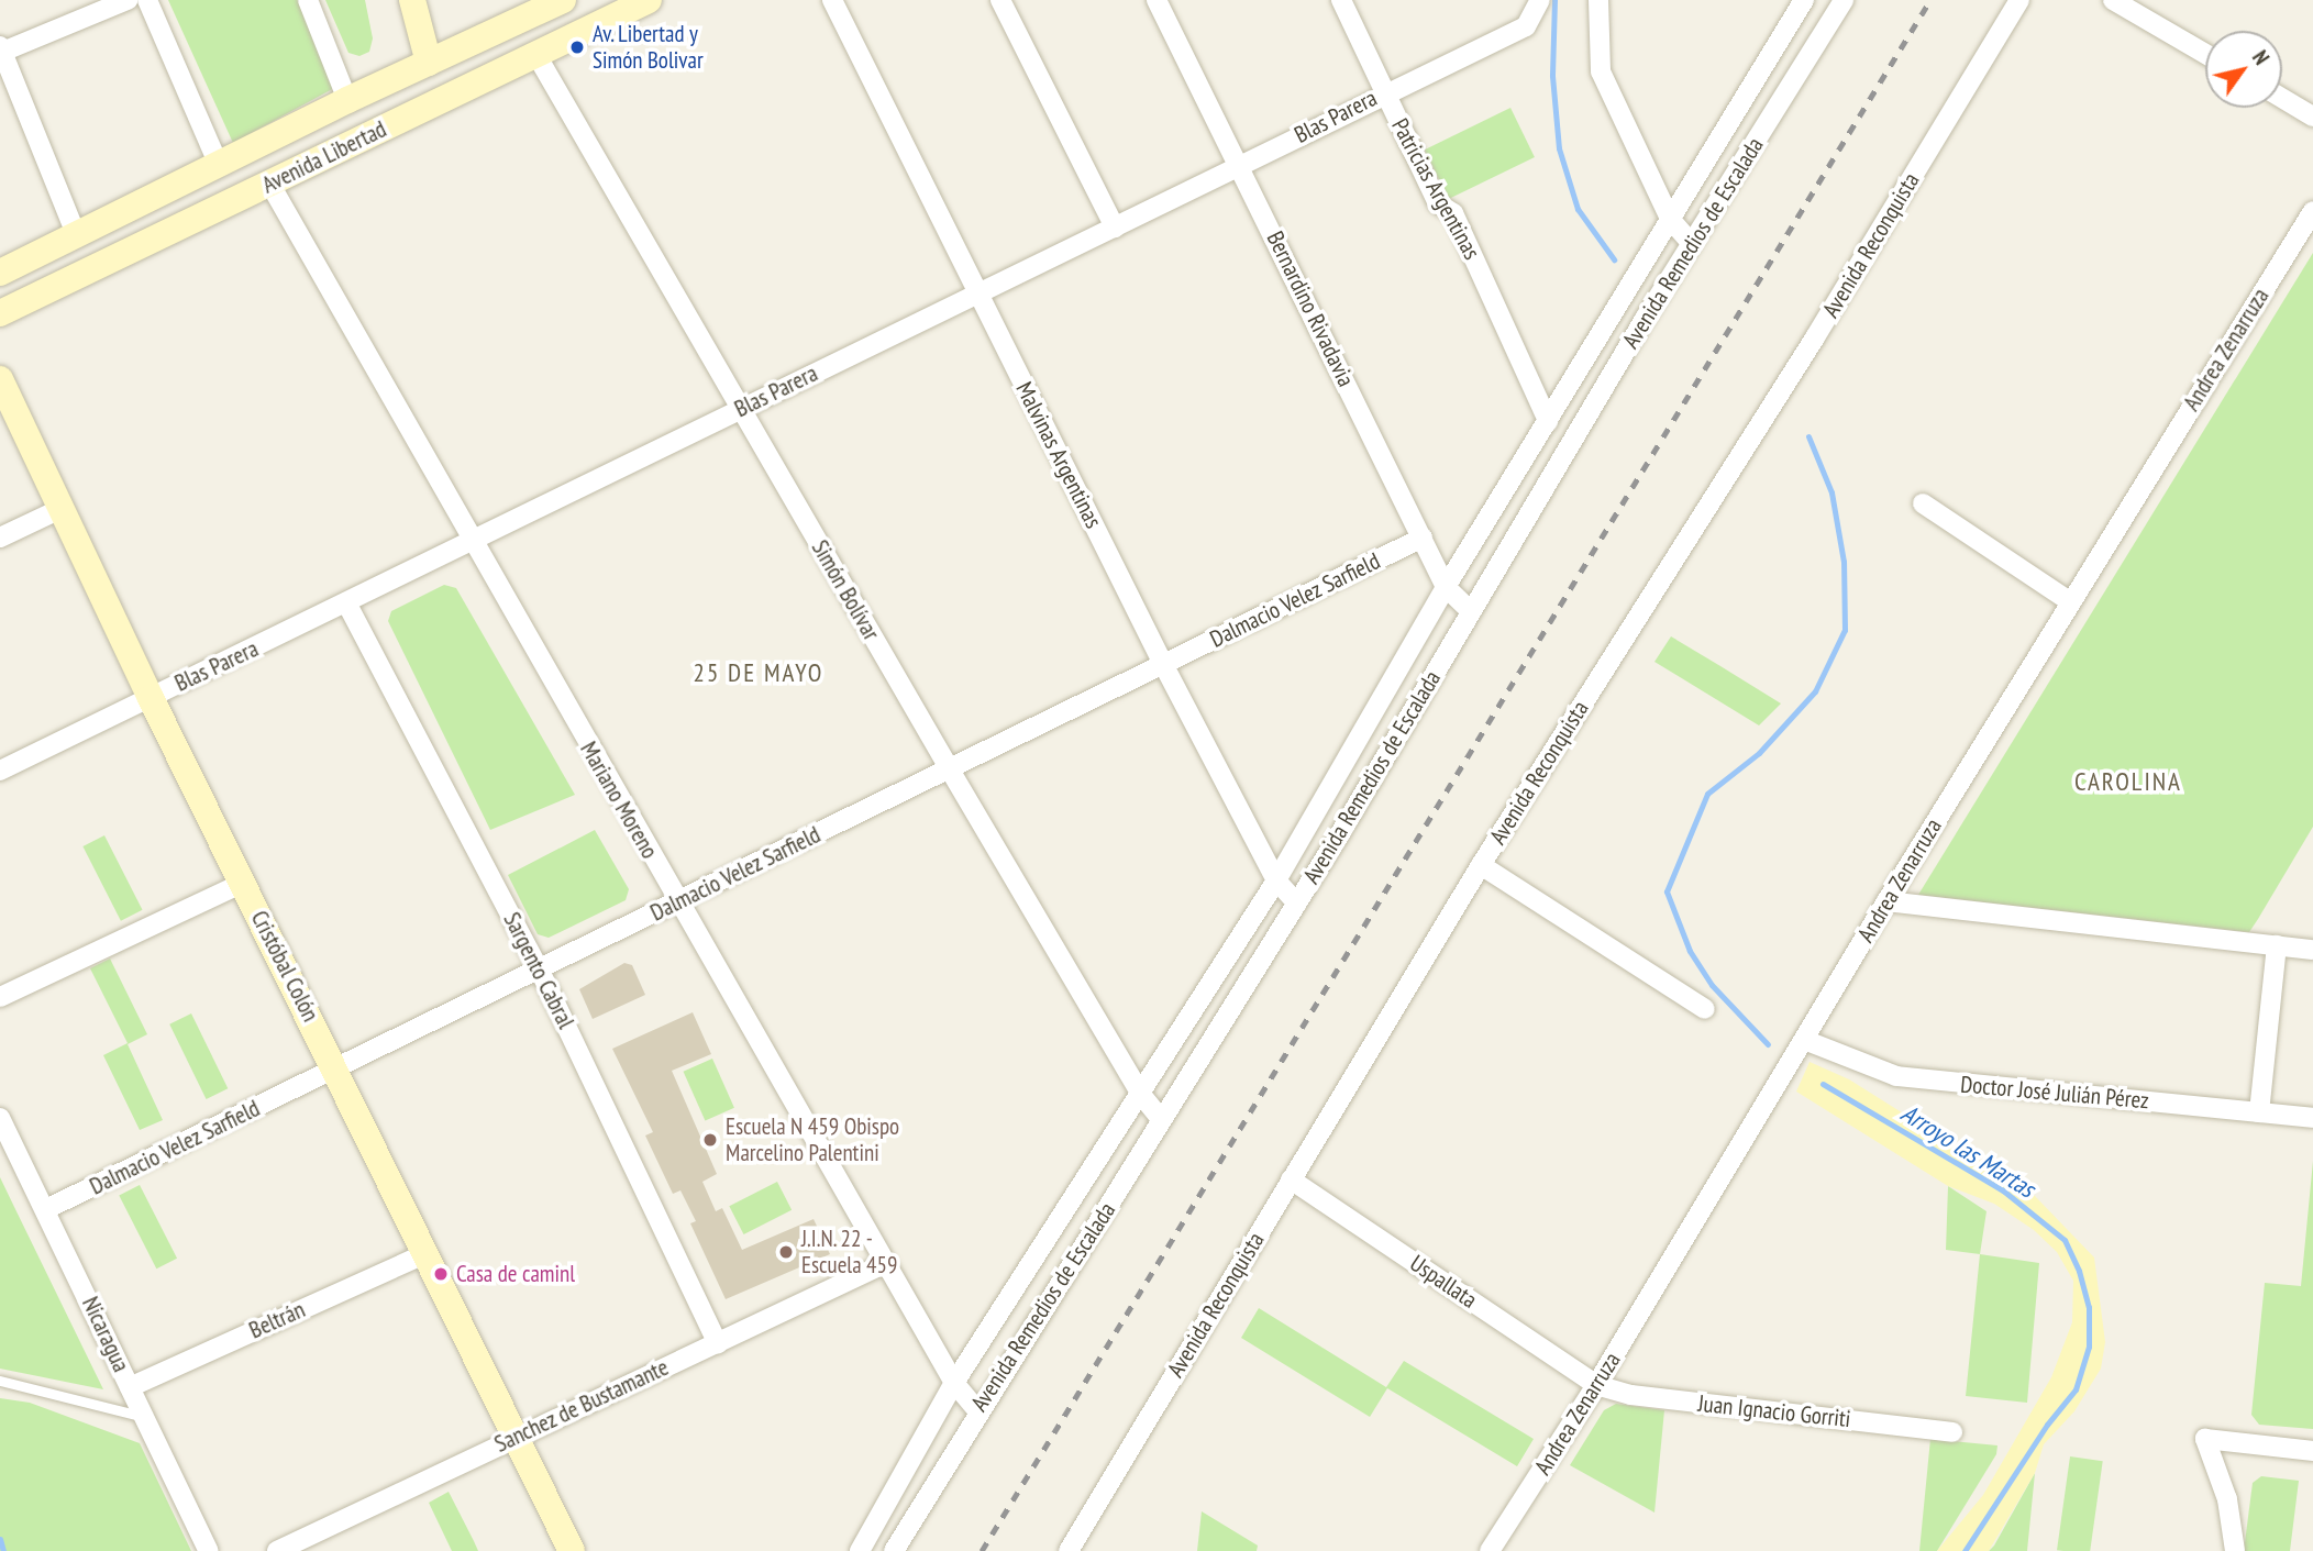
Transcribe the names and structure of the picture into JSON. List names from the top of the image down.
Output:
{
  "streets": {
    "street": [
      "Blas Parera",
      "Avenida Libertad",
      "Patricias Argentinas",
      "Avenida Remedios de Escalada",
      "Avenida Reconquista",
      "Bernardino Rivadavia",
      "Andrea Zenarruza",
      "Malvinas Argentinas",
      "Simón Bolívar",
      "Dalmacio Velez Sarfield",
      "Mariano Moreno",
      "Cristóbal Colón",
      "Sargento Cabral",
      "Doctor José Julián Pérez",
      "Uspallata",
      "Beltrán",
      "Nicaragua",
      "Sanchez de Bustamante",
      "Juan Ignacio Gorriti"
    ]
  },
  "crossings": [
    ["Blas Parera", "Patricias Argentinas"],
    ["Blas Parera", "Bernardino Rivadavia"],
    ["Blas Parera", "Malvinas Argentinas"],
    ["Blas Parera", "Simón Bolívar"],
    ["Blas Parera", "Mariano Moreno"],
    ["Blas Parera", "Cristóbal Colón"],
    ["Blas Parera", "Sargento Cabral"],
    ["Avenida Libertad", "Simón Bolívar"],
    ["Avenida Libertad", "Mariano Moreno"],
    ["Patricias Argentinas", "Avenida Remedios de Escalada"],
    ["Avenida Remedios de Escalada", "Bernardino Rivadavia"],
    ["Avenida Remedios de Escalada", "Malvinas Argentinas"],
    ["Avenida Remedios de Escalada", "Simón Bolívar"],
    ["Avenida Remedios de Escalada", "Mariano Moreno"],
    ["Avenida Reconquista", "Uspallata"],
    ["Bernardino Rivadavia", "Dalmacio Velez Sarfield"],
    ["Andrea Zenarruza", "Doctor José Julián Pérez"],
    ["Andrea Zenarruza", "Uspallata"],
    ["Andrea Zenarruza", "Juan Ignacio Gorriti"],
    ["Malvinas Argentinas", "Dalmacio Velez Sarfield"],
    ["Simón Bolívar", "Dalmacio Velez Sarfield"],
    ["Dalmacio Velez Sarfield", "Mariano Moreno"],
    ["Dalmacio Velez Sarfield", "Cristóbal Colón"],
    ["Dalmacio Velez Sarfield", "Sargento Cabral"],
    ["Dalmacio Velez Sarfield", "Nicaragua"],
    ["Mariano Moreno", "Sanchez de Bustamante"],
    ["Cristóbal Colón", "Beltrán"],
    ["Cristóbal Colón", "Sanchez de Bustamante"],
    ["Sargento Cabral", "Sanchez de Bustamante"],
    ["Uspallata", "Juan Ignacio Gorriti"],
    ["Beltrán", "Nicaragua"]
  ],
  "districts": ["25 DE MAYO", "CAROLINA"],
  "water": ["Arroyo las Martas"],
  "places": [
    "Av. Libertad y Simón Bolivar",
    "Escuela N 459 Obispo Marcelino Palentini",
    "J.I.N. 22 - Escuela 459",
    "Casa de caminl"
  ],
  "north": "top right"
}
